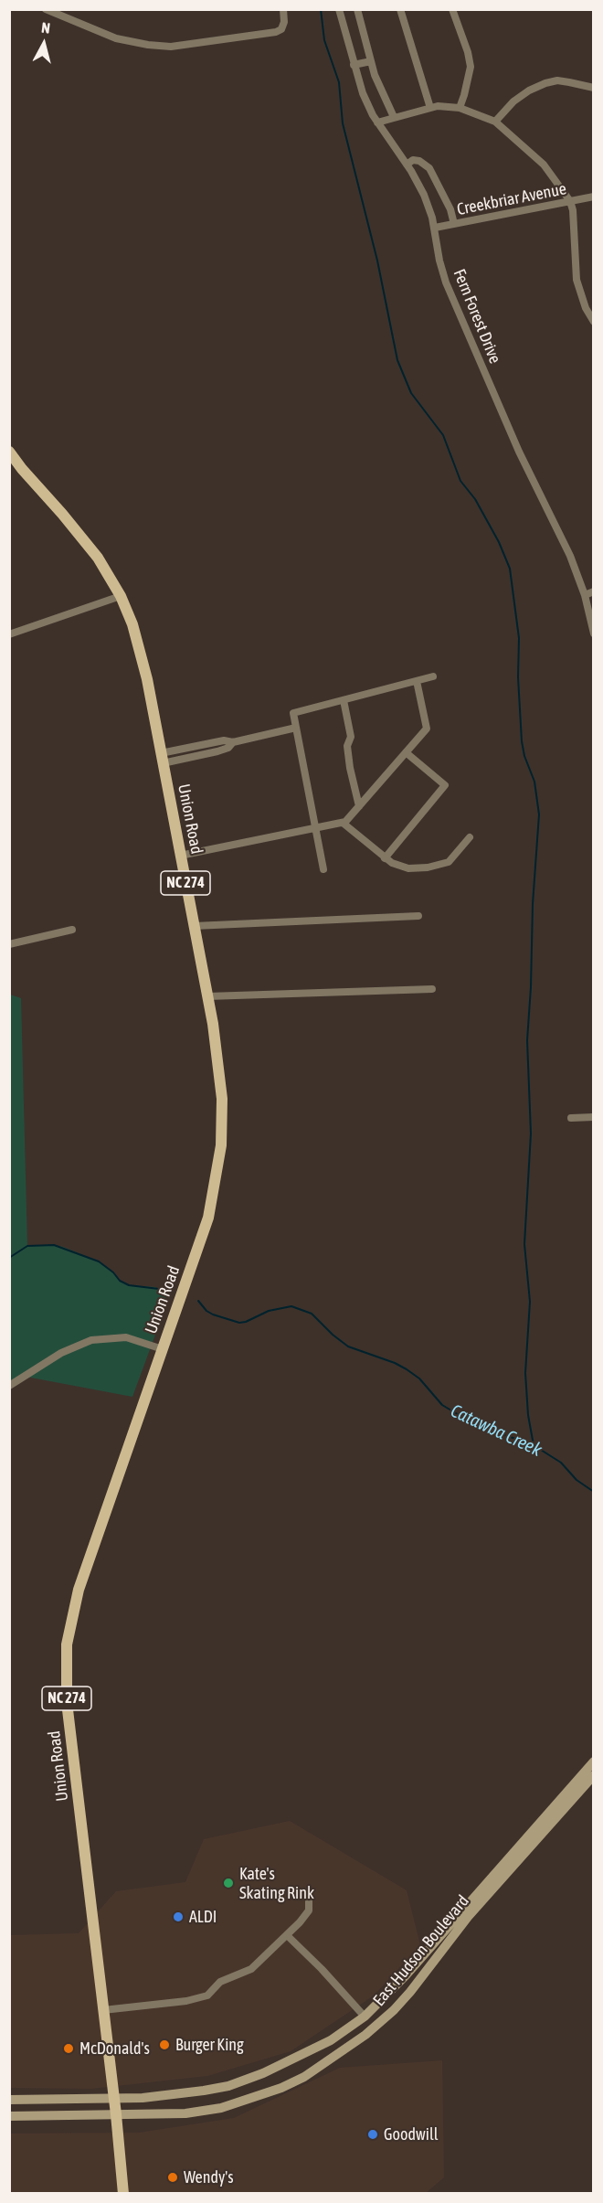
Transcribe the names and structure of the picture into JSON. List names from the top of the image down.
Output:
{
  "streets": {
    "main road": ["Union Road", "NC 274", "East Hudson Boulevard"],
    "street": ["Creekbriar Avenue", "Fern Forest Drive"]
  },
  "crossings": [
    ["Creekbriar Avenue", "Fern Forest Drive"],
    ["Union Road", "East Hudson Boulevard"]
  ],
  "water": ["Catawba Creek"],
  "places": [
    "Kate's Skating Rink",
    "ALDI",
    "Burger King",
    "McDonald's",
    "Goodwill",
    "Wendy's"
  ],
  "north": "top"
}
